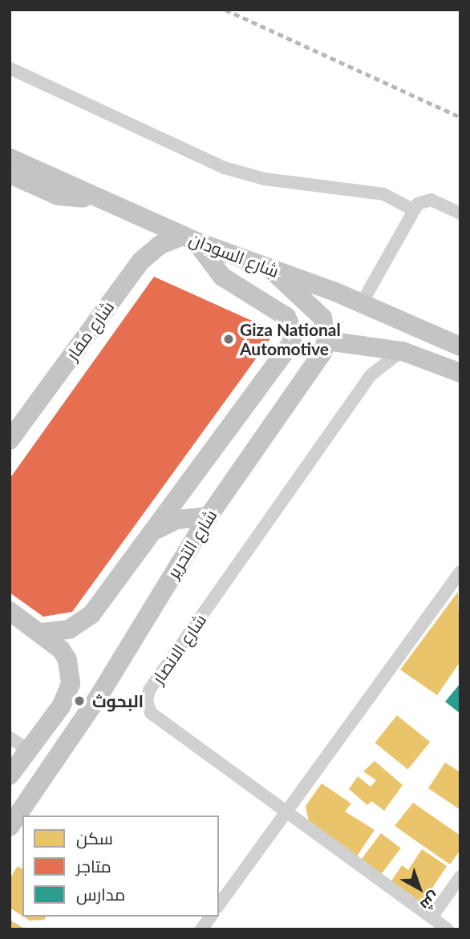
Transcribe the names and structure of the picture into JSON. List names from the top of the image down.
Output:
{
  "streets": {
    "main road": ["شارع السودان", "شارع مقار", "شارع التحرير"],
    "street": ["شارع الانصار"]
  },
  "crossings": [
    ["شارع السودان", "شارع مقار"],
    ["شارع السودان", "شارع التحرير"]
  ],
  "places": ["Giza National Automotive", "البحوث"],
  "legend": ["سكن", "متاجر", "مدارس"],
  "north": "bottom right"
}
